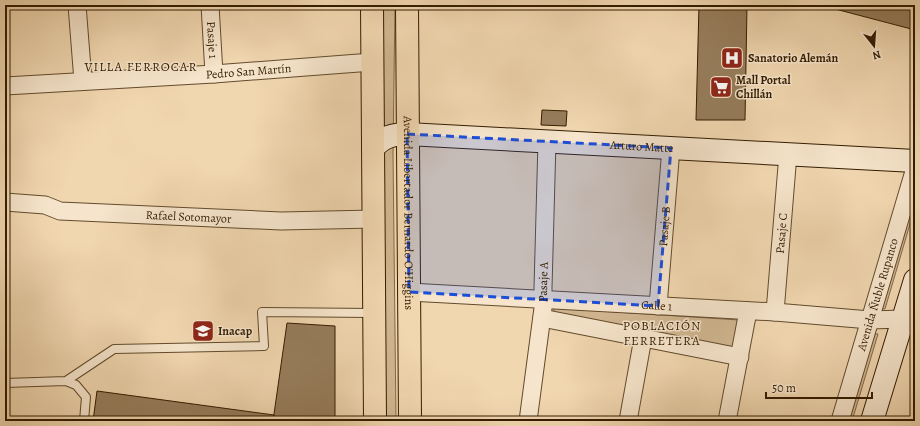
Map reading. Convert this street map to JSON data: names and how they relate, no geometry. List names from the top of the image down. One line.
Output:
{"streets":{"main road":["Avenida Libertador Bernardo O'Higgins"],"street":["Pasaje 1","Pedro San Martín","Arturo Matte","Rafael Sotomayor","Pasaje B","Pasaje C","Pasaje A","Avenida Ñuble Rupanco","Calle 1"]},"crossings":[["Pasaje 1","Pedro San Martín"],["Arturo Matte","Avenida Libertador Bernardo O'Higgins"],["Arturo Matte","Pasaje B"],["Arturo Matte","Pasaje C"],["Arturo Matte","Pasaje A"],["Avenida Libertador Bernardo O'Higgins","Calle 1"],["Pasaje B","Calle 1"],["Pasaje C","Calle 1"],["Pasaje A","Calle 1"],["Avenida Ñuble Rupanco","Calle 1"]],"districts":["VILLA FERROCAR","POBLACIÓN FERRETERA"],"places":{"hospital":["Sanatorio Alemán"],"supermarket":["Mall Portal Chillán"],"school or university":["Inacap"]},"scale_bar":"50 m","north":"bottom"}
